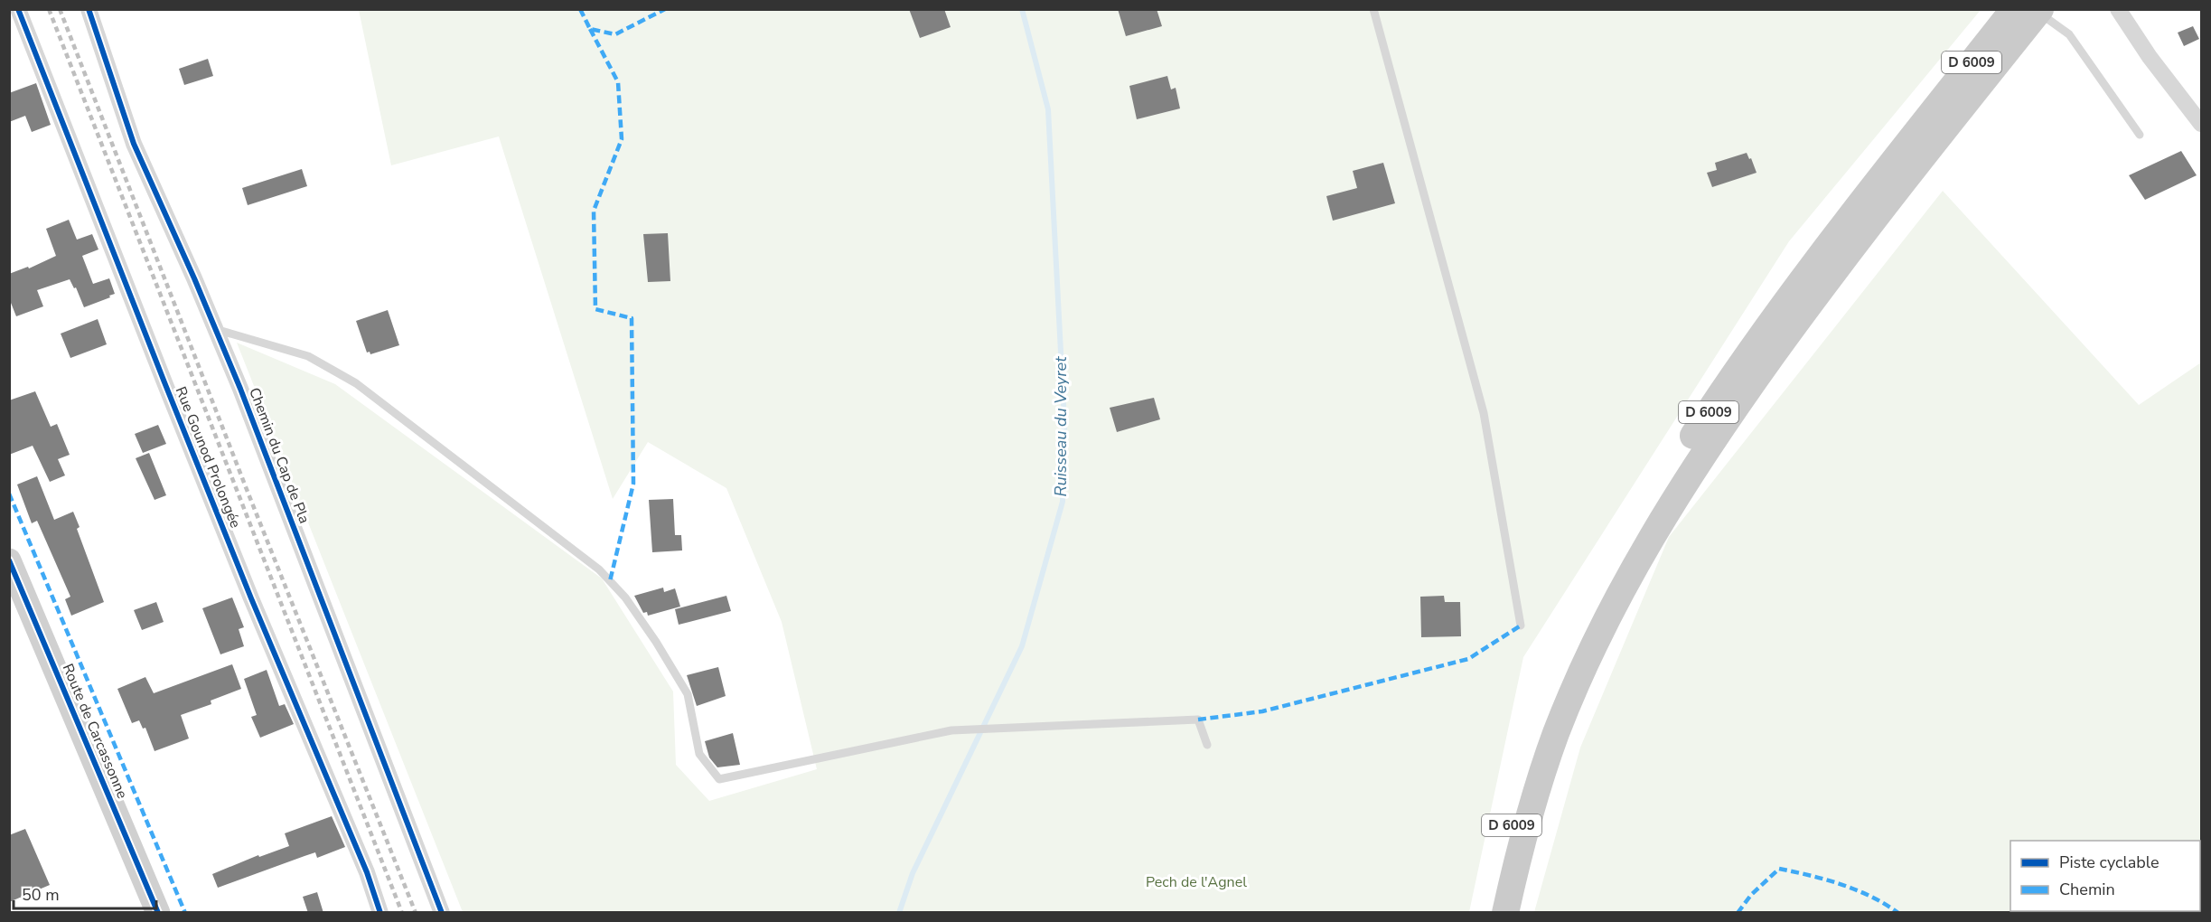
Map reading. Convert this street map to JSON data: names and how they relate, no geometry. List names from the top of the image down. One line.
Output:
{"streets":{"main road":["D 6009","Route de Carcassonne"],"street":["Chemin du Cap de Pla","Rue Gounod Prolongée"]},"water":["Ruisseau du Veyret"],"parks":["Pech de l'Agnel"],"legend":["Piste cyclable","Chemin"],"scale_bar":"50 m"}
